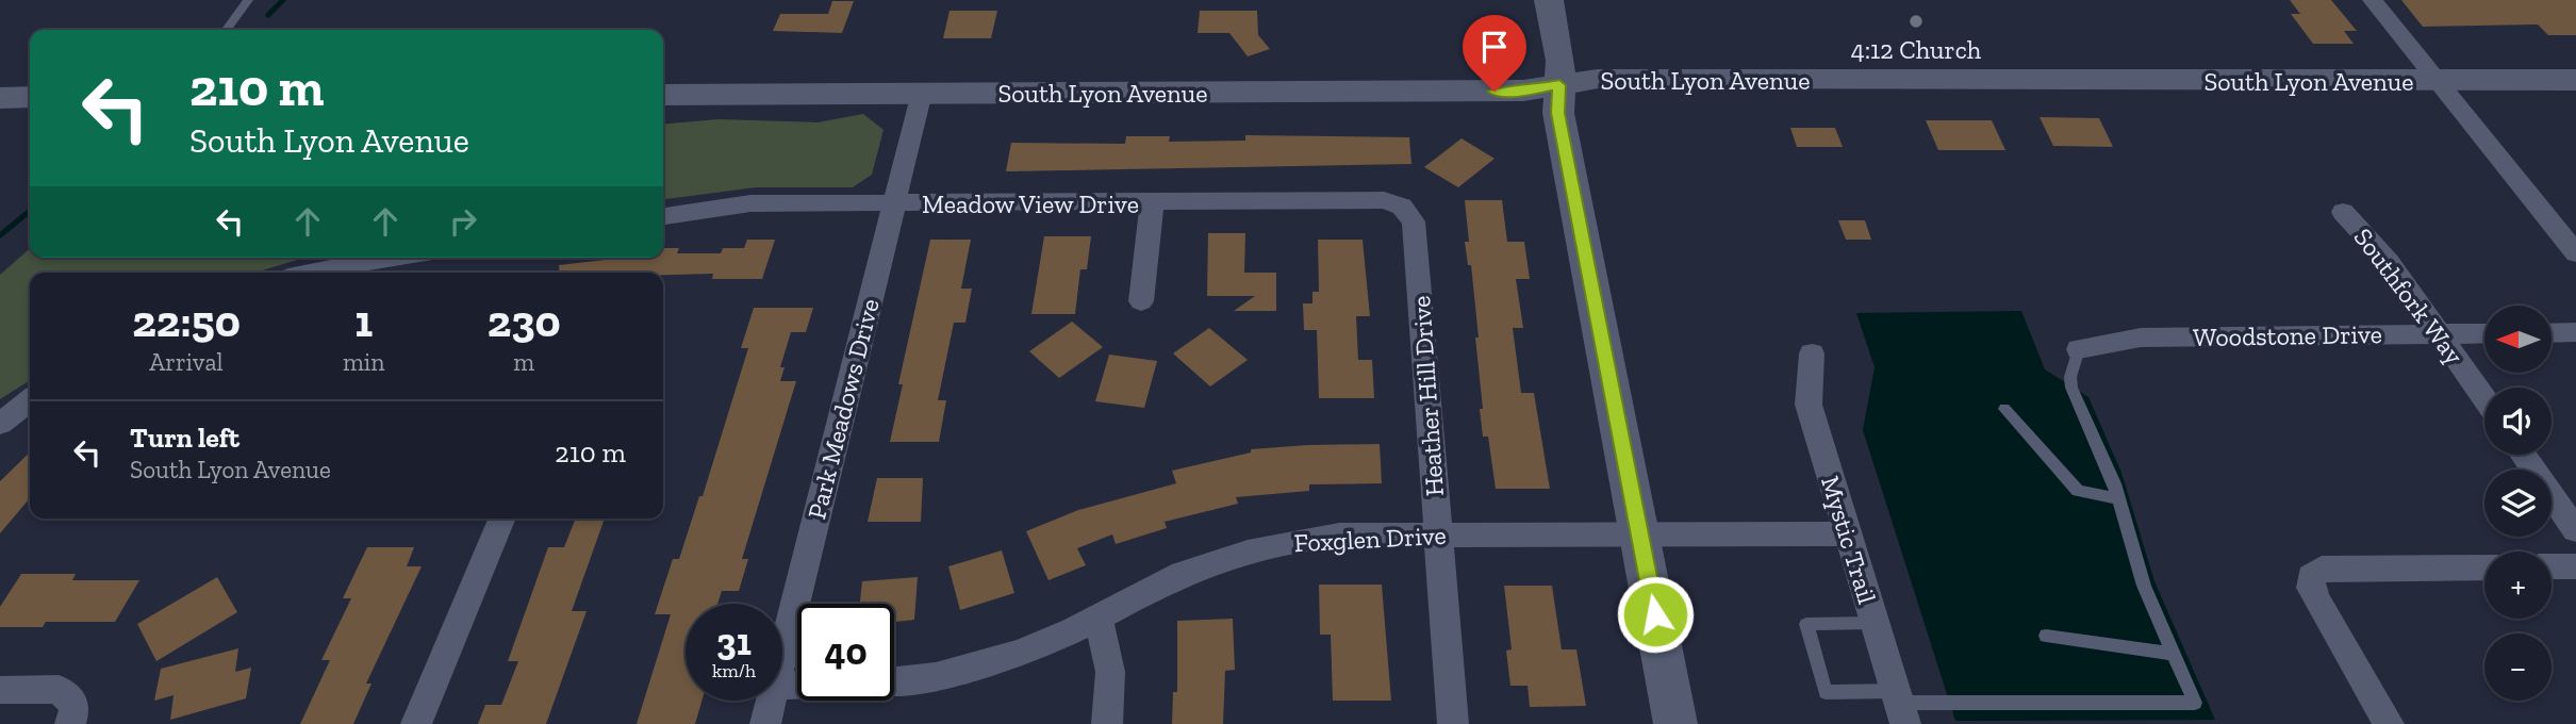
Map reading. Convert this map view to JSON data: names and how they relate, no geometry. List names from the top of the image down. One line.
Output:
{"streets":{"street":["South Lyon Avenue","Meadow View Drive","Southfork Way","Woodstone Drive","Heather Hill Drive","Park Meadows Drive","Foxglen Drive","Mystic Trail"]},"crossings":[["South Lyon Avenue","Park Meadows Drive"],["Meadow View Drive","Heather Hill Drive"],["Meadow View Drive","Park Meadows Drive"],["Southfork Way","Woodstone Drive"],["Heather Hill Drive","Foxglen Drive"],["Foxglen Drive","Mystic Trail"]],"places":["4:12 Church"],"north":"left","page":{"turn":["210 m","South Lyon Avenue"],"eta":["22:50","Arrival","1","min","230","m"],"map_buttons":["+","−"],"list":[{"name":"Turn left","note":"South Lyon Avenue","value":"210 m"}],"speed":"31 km/h","limit":"40"}}
